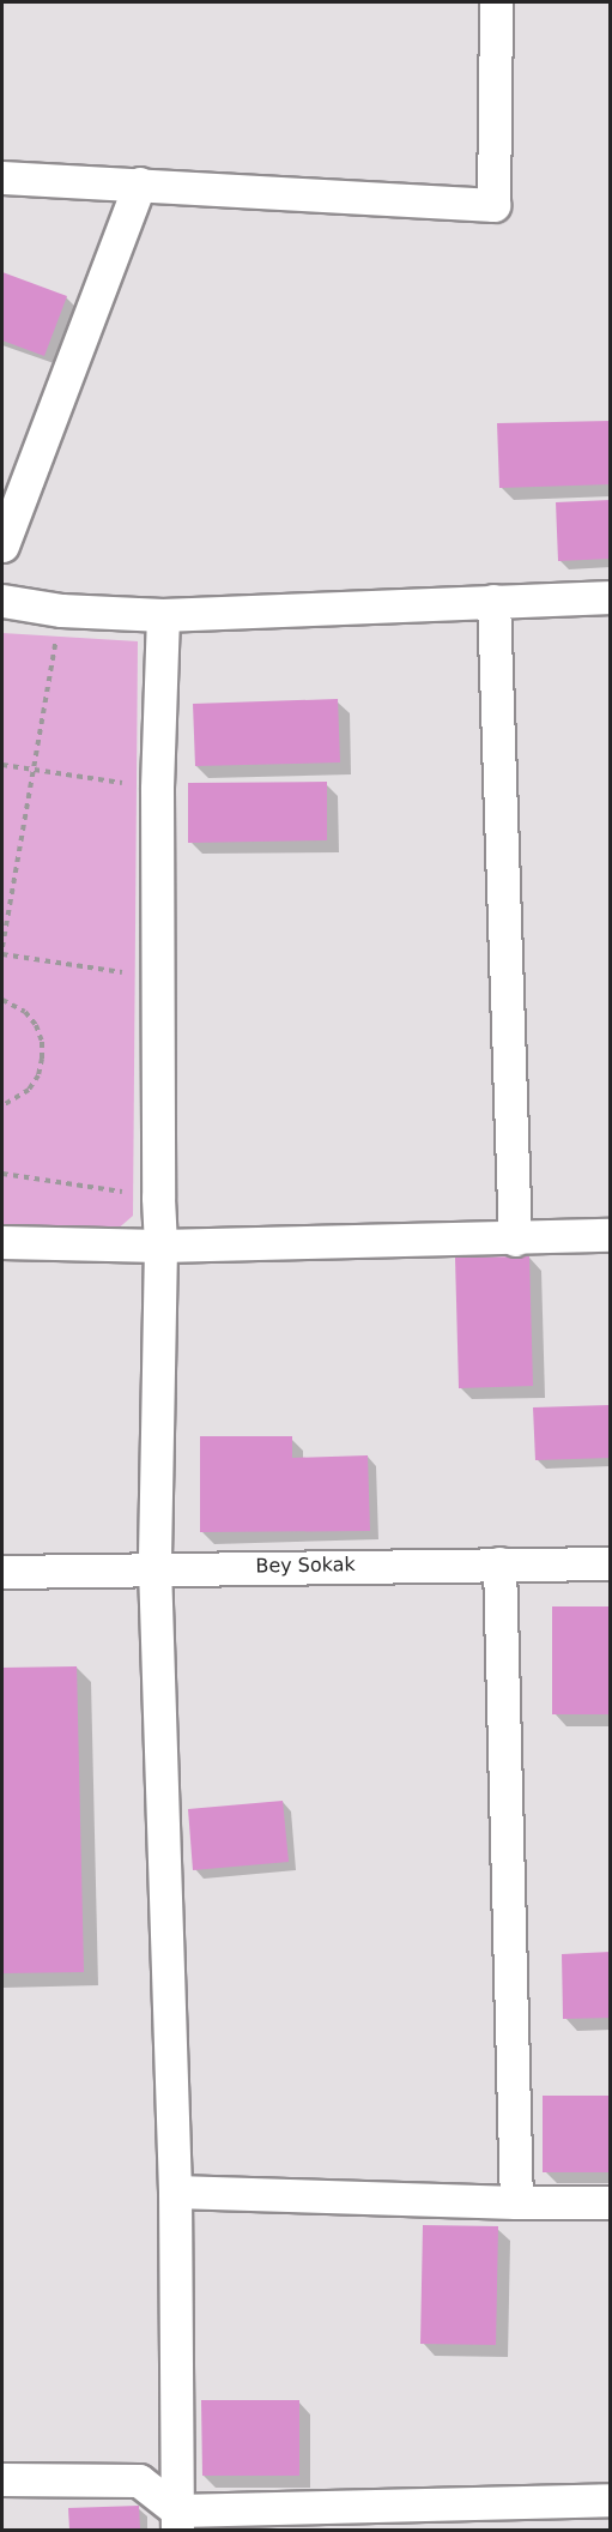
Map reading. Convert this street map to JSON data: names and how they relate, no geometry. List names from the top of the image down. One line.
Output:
{"streets":{"street":["Bey Sokak"]}}
